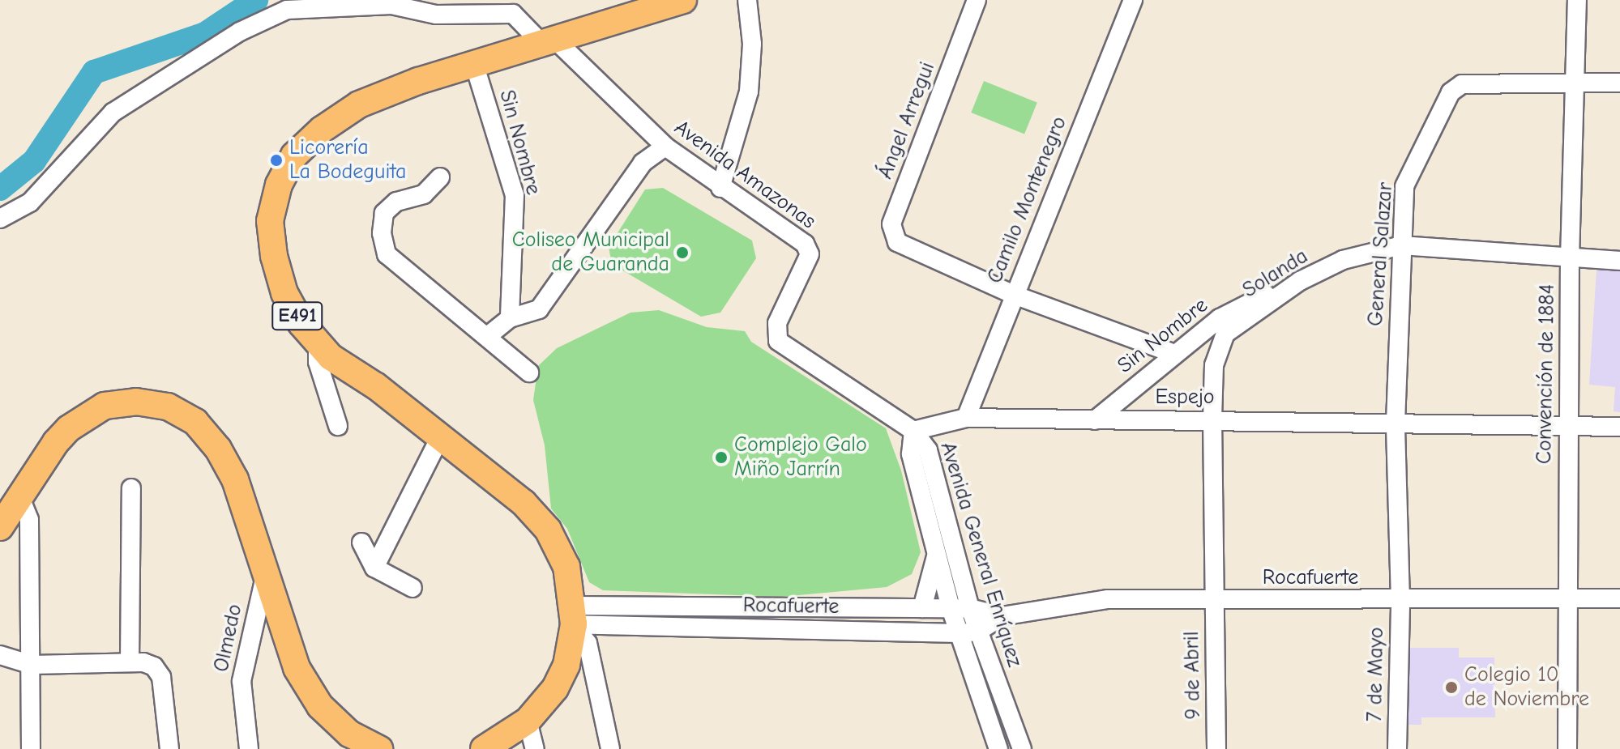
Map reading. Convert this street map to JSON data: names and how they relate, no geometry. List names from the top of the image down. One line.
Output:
{"streets":{"highway":["E491"],"street":["Ángel Arregui","Sin Nombre","Avenida Amazonas","Camilo Montenegro","General Salazar","Solanda","Convención de 1884","Espejo","Avenida General Enríquez","Rocafuerte","Olmedo","7 de Mayo","9 de Abril"]},"crossings":[["Ángel Arregui","Camilo Montenegro"],["Sin Nombre","Solanda"],["Sin Nombre","E491"],["Sin Nombre","Espejo"],["Avenida Amazonas","E491"],["Avenida Amazonas","Espejo"],["Avenida Amazonas","Avenida General Enríquez"],["Camilo Montenegro","Espejo"],["General Salazar","Solanda"],["General Salazar","Convención de 1884"],["General Salazar","Espejo"],["General Salazar","Rocafuerte"],["General Salazar","7 de Mayo"],["Solanda","Convención de 1884"],["Solanda","Espejo"],["Solanda","Rocafuerte"],["Solanda","9 de Abril"],["E491","Rocafuerte"],["Convención de 1884","Espejo"],["Convención de 1884","Rocafuerte"],["Espejo","Avenida General Enríquez"],["Avenida General Enríquez","Rocafuerte"],["Rocafuerte","7 de Mayo"],["Rocafuerte","9 de Abril"]],"places":["Licorería La Bodeguita","Coliseo Municipal de Guaranda","Complejo Galo Miño Jarrín","Colegio 10 de Noviembre"]}
